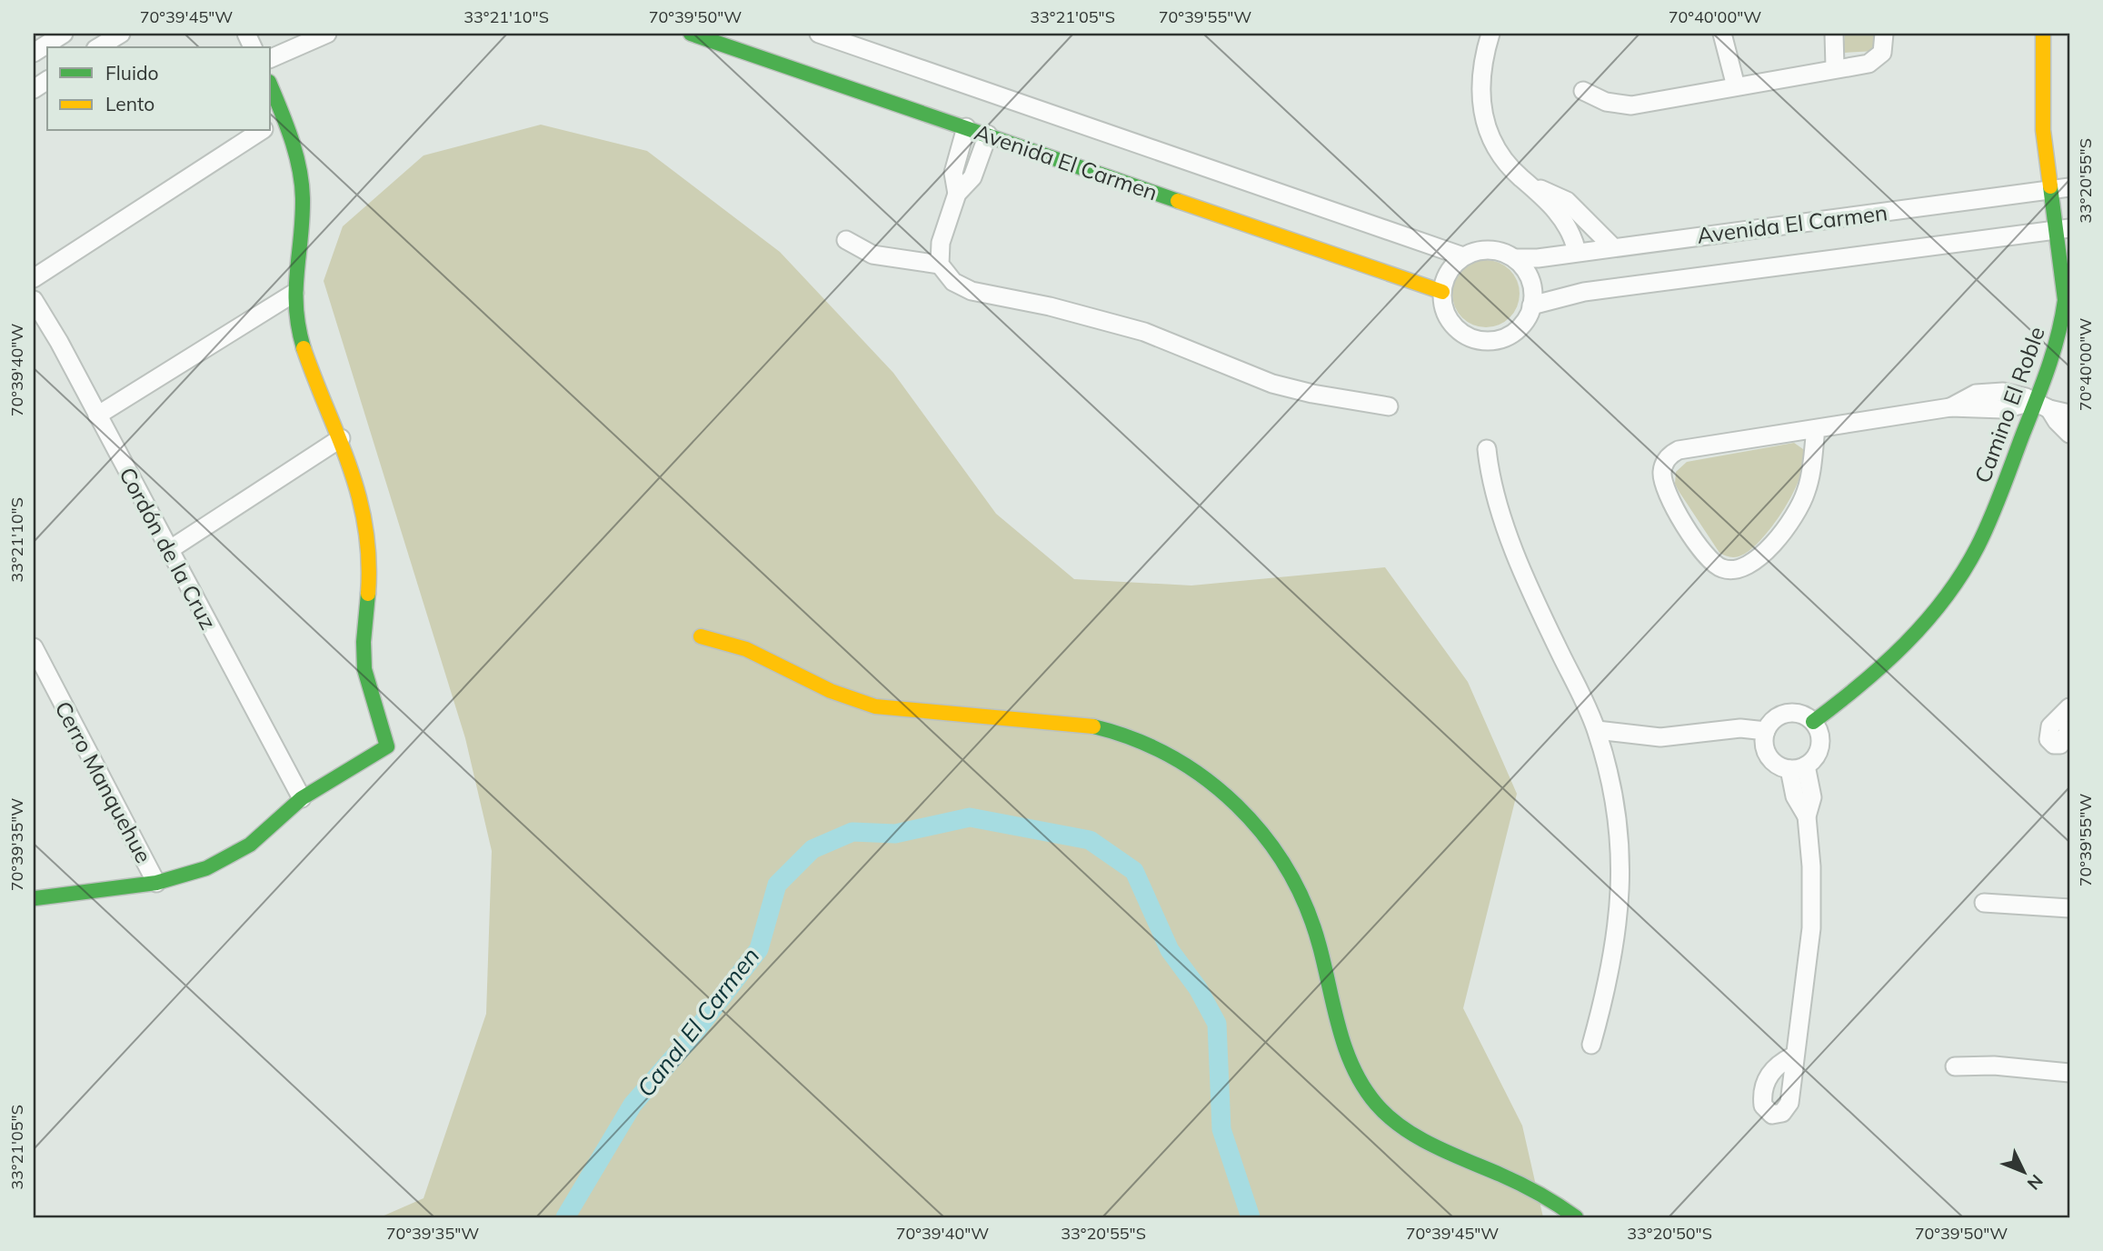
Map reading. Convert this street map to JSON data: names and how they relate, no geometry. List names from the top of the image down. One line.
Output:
{"streets":{"street":["Avenida El Carmen","Camino El Roble","Cordón de la Cruz","Cerro Manquehue"]},"crossings":[["Avenida El Carmen","Camino El Roble"]],"water":["Canal El Carmen"],"legend":["Fluido","Lento"],"north":"bottom right","coordinates":["70°39'45\"W","33°21'10\"S","70°39'50\"W","33°21'05\"S","70°39'55\"W","70°40'00\"W","33°20'55\"S","70°39'40\"W","70°39'35\"W","33°20'50\"S"]}
